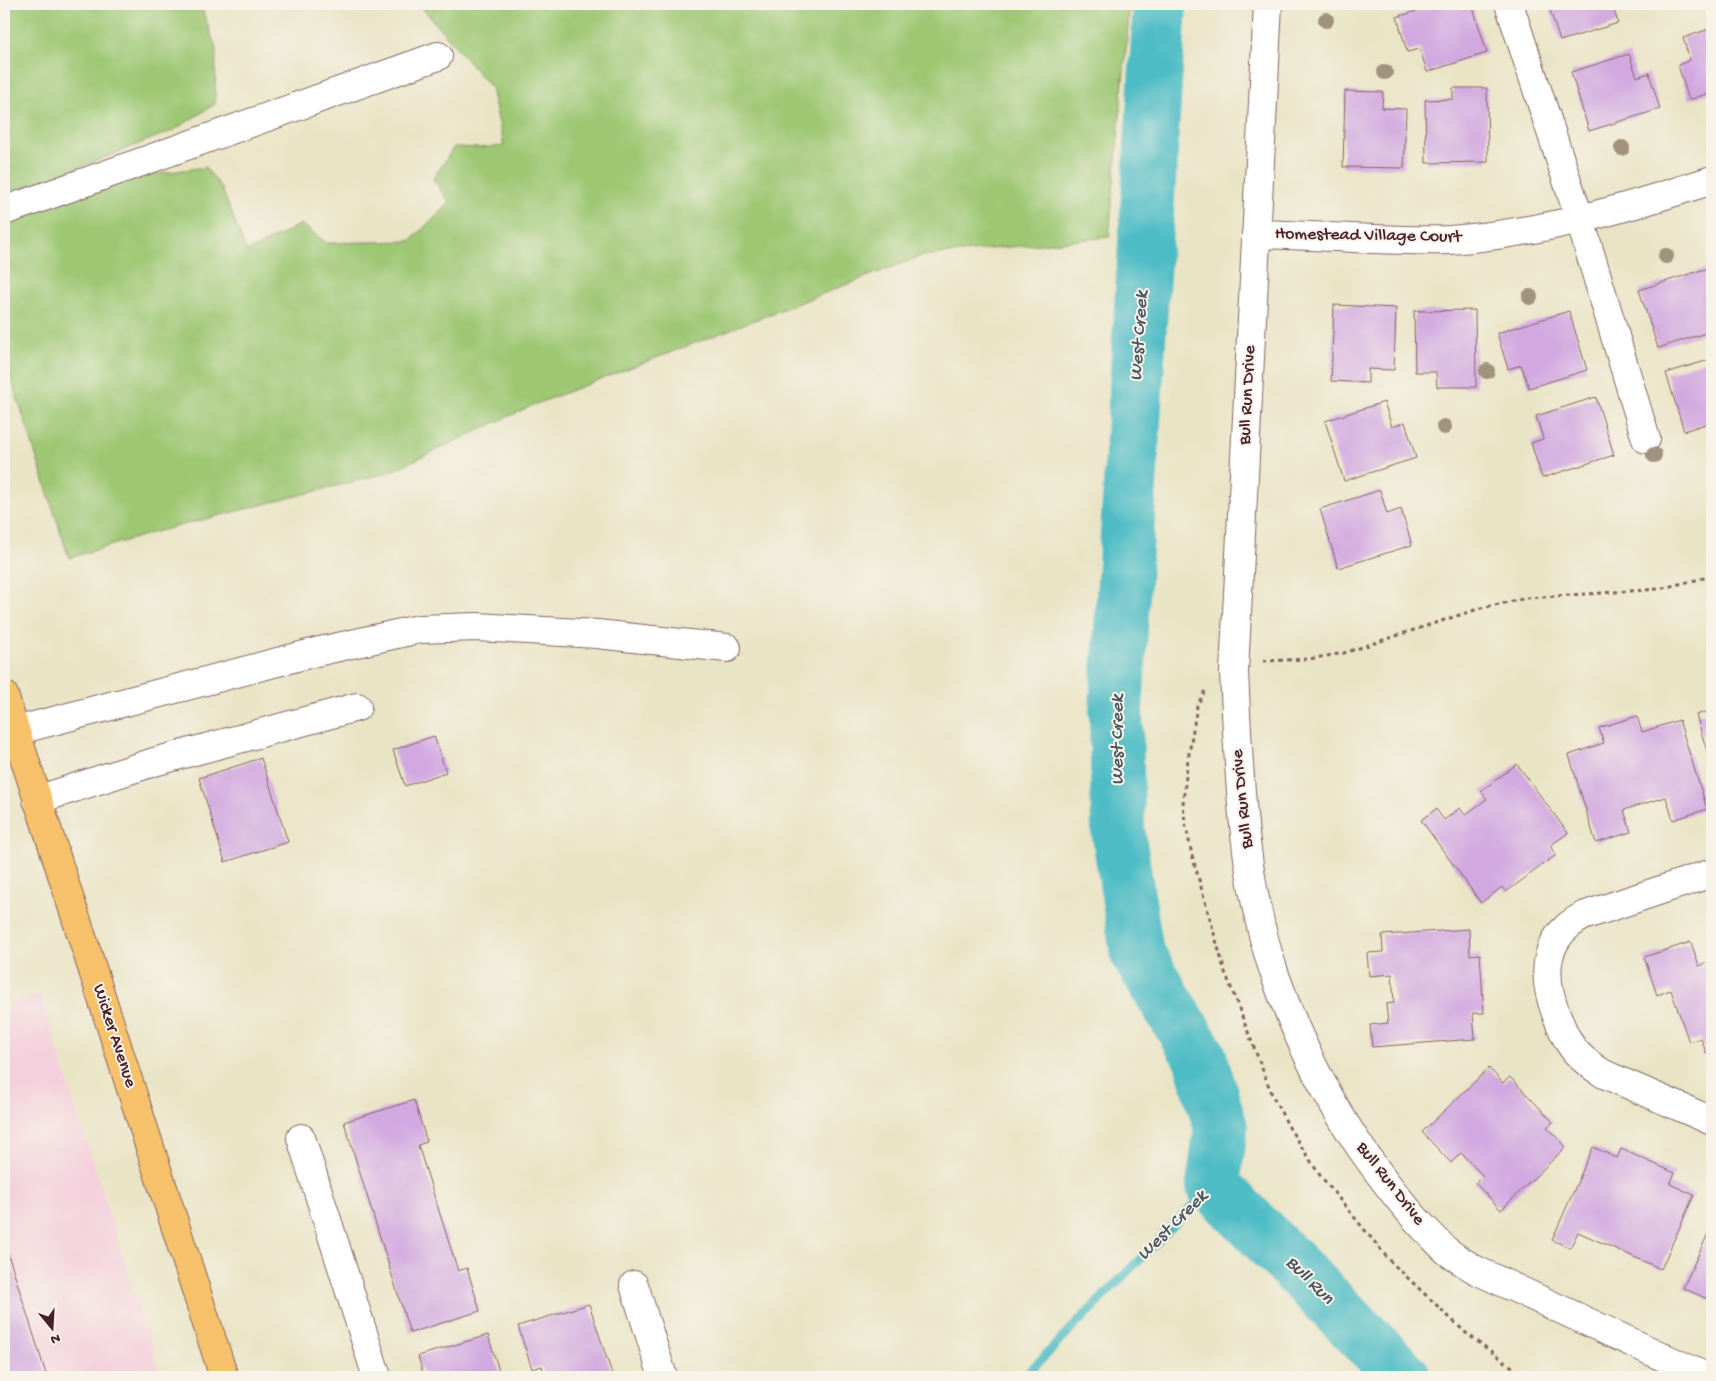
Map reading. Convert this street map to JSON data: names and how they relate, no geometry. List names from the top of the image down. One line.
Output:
{"streets":{"highway":["Wicker Avenue"],"street":["Homestead Village Court","Bull Run Drive"]},"crossings":[["Homestead Village Court","Bull Run Drive"]],"water":["West Creek","Bull Run"],"north":"bottom"}
